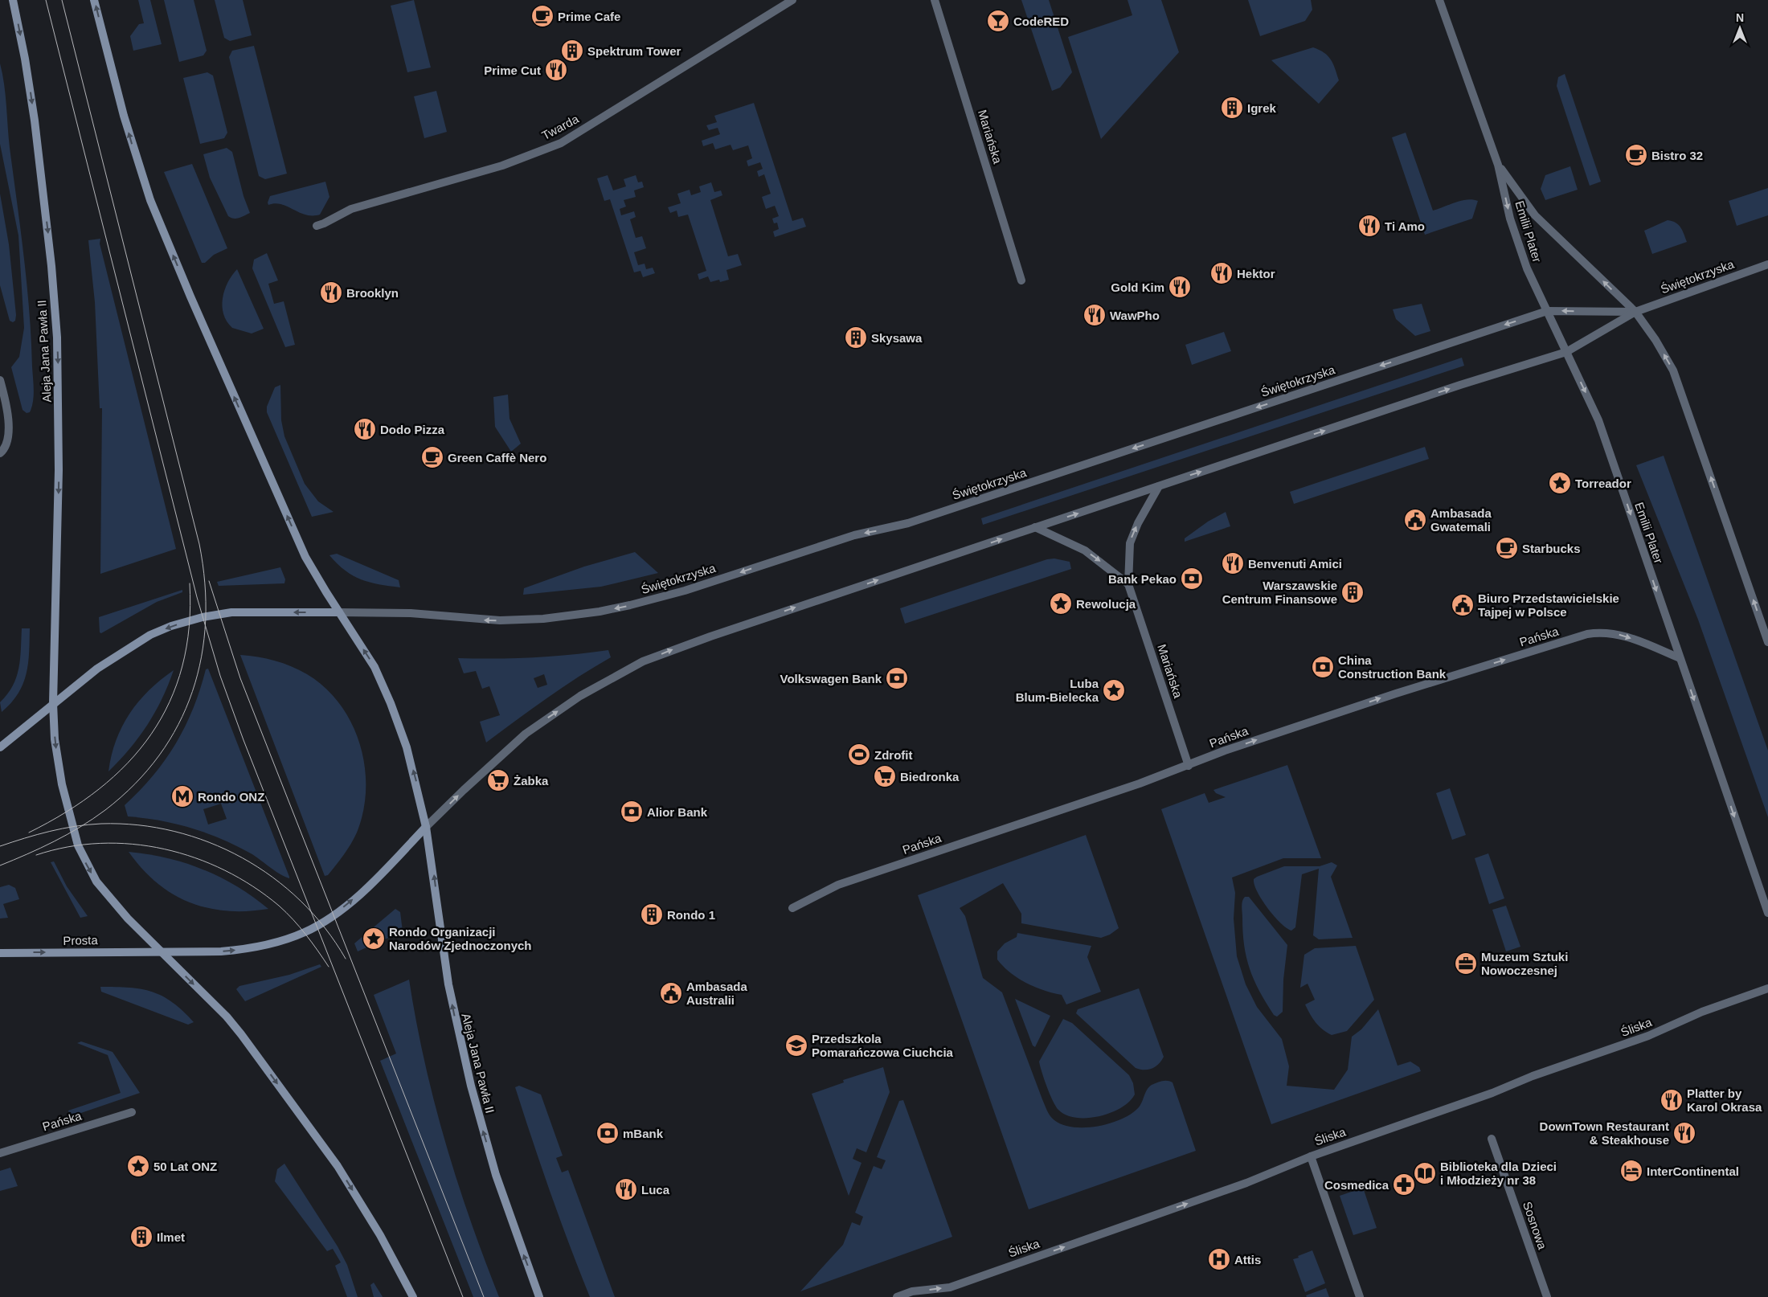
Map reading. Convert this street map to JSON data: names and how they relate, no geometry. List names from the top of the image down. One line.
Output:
{"streets":{"main road":["Aleja Jana Pawła II","Prosta"],"street":["Twarda","Mariańska","Emilii Plater","Świętokrzyska","Pańska","Śliska","Sosnowa"]},"crossings":[["Mariańska","Świętokrzyska"],["Mariańska","Pańska"],["Emilii Plater","Świętokrzyska"],["Emilii Plater","Pańska"],["Świętokrzyska","Aleja Jana Pawła II"]],"one_way":["Pańska","Prosta","Śliska"],"places":{"cafe":["Prime Cafe","Bistro 32","Green Caffè Nero","Starbucks"],"bar":["CodeRED"],"building":["Spektrum Tower","Igrek","Skysawa","Warszawskie Centrum Finansowe","Rondo 1","Ilmet"],"restaurant":["Prime Cut","Ti Amo","Hektor","Gold Kim","Brooklyn","WawPho","Dodo Pizza","Benvenuti Amici","Platter by Karol Okrasa","DownTown Restaurant & Steakhouse","Luca"],"place":["Torreador","Rewolucja","Luba Blum-Bielecka","Rondo Organizacji Narodów Zjednoczonych","50 Lat ONZ"],"public building":["Ambasada Gwatemali","Biuro Przedstawicielskie Tajpej w Polsce","Ambasada Australii"],"bank":["Bank Pekao","China Construction Bank","Volkswagen Bank","Alior Bank","mBank"],"sports":["Zdrofit"],"supermarket":["Biedronka","Żabka"],"metro station":["Rondo ONZ"],"office":["Muzeum Sztuki Nowoczesnej"],"school or university":["Przedszkola Pomarańczowa Ciuchcia"],"hotel":["InterContinental"],"library":["Biblioteka dla Dzieci i Młodzieży nr 38"],"pharmacy":["Cosmedica"],"hospital":["Attis"]},"north":"top"}
